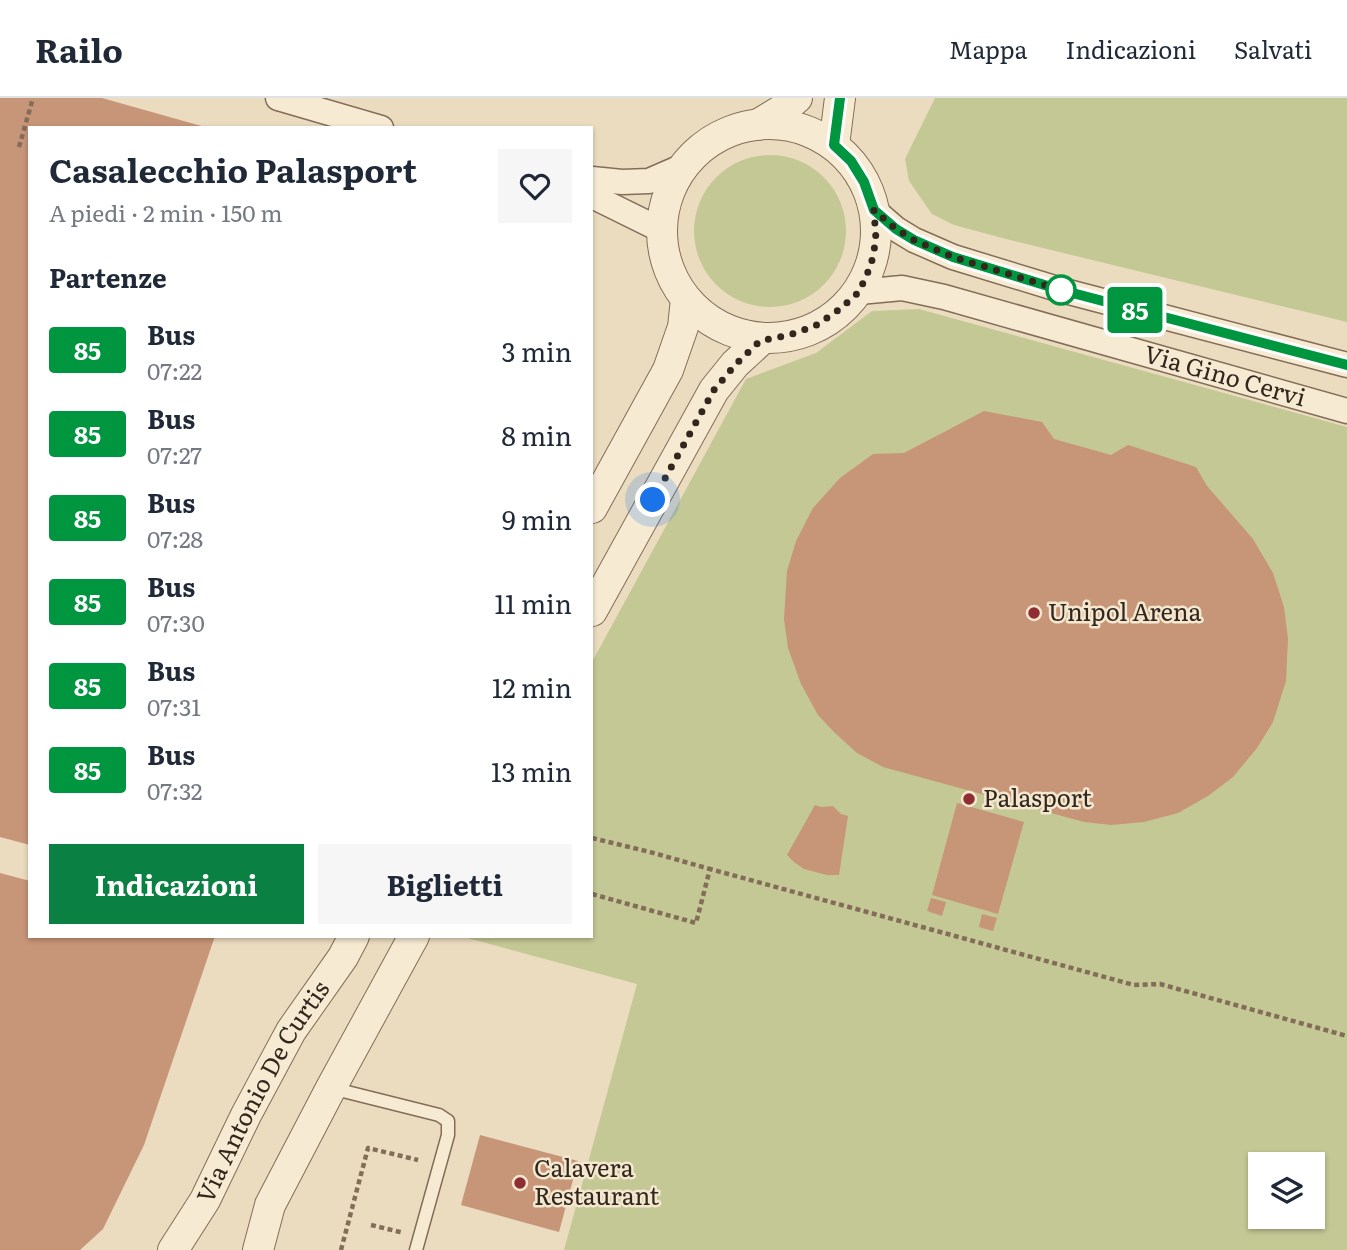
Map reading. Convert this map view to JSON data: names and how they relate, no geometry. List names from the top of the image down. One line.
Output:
{"streets":{"street":["Via Gino Cervi","Via Antonio De Curtis"]},"places":["Unipol Arena","Palasport","Calavera Restaurant"],"lines":["bus line 85"],"page":{"header":"Railo","nav":["Mappa","Indicazioni","Salvati"],"on_map":"85","heading":[["Casalecchio Palasport","A piedi · 2 min · 150 m"],"Partenze"],"list":[{"mark":"85","name":"Bus","note":"07:22","value":"3 min"},{"mark":"85","name":"Bus","note":"07:27","value":"8 min"},{"mark":"85","name":"Bus","note":"07:28","value":"9 min"},{"mark":"85","name":"Bus","note":"07:30","value":"11 min"},{"mark":"85","name":"Bus","note":"07:31","value":"12 min"},{"mark":"85","name":"Bus","note":"07:32","value":"13 min"}],"buttons":["Indicazioni","Biglietti"]}}
